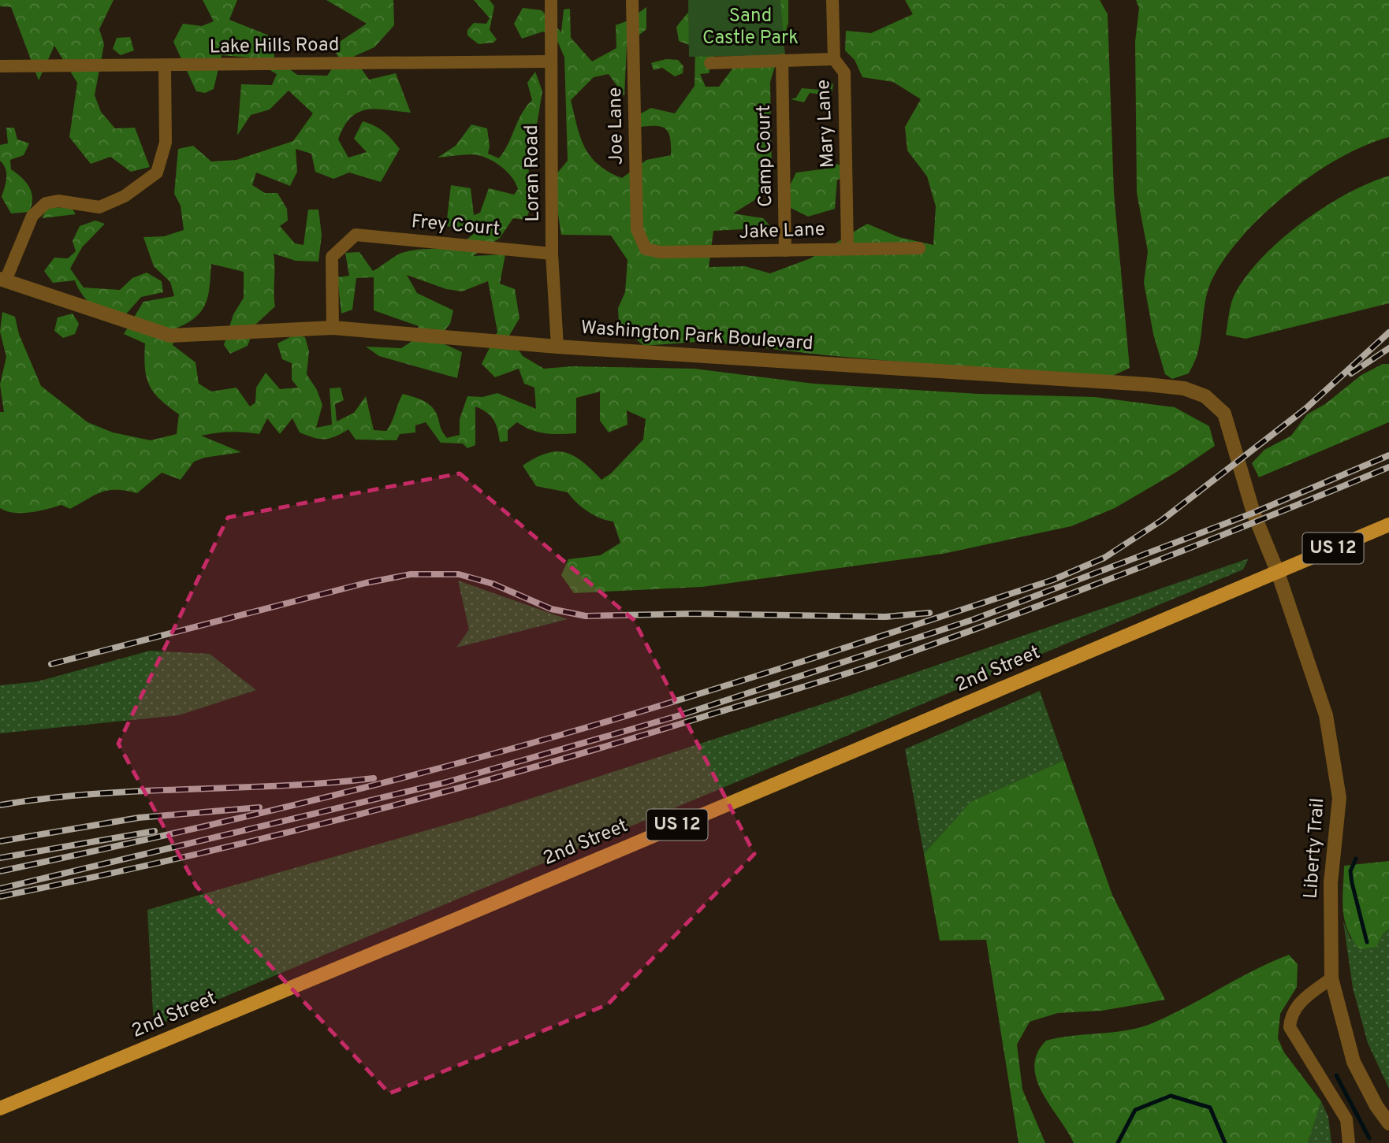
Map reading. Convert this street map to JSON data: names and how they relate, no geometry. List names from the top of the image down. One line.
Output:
{"streets":{"main road":["US 12","2nd Street"],"street":["Lake Hills Road","Mary Lane","Joe Lane","Camp Court","Loran Road","Frey Court","Jake Lane","Washington Park Boulevard","Liberty Trail"]},"crossings":[["Lake Hills Road","Loran Road"],["Mary Lane","Jake Lane"],["Joe Lane","Jake Lane"],["Camp Court","Jake Lane"],["Loran Road","Frey Court"],["Loran Road","Washington Park Boulevard"],["Frey Court","Washington Park Boulevard"],["Washington Park Boulevard","US 12"],["Washington Park Boulevard","2nd Street"],["Washington Park Boulevard","Liberty Trail"],["US 12","2nd Street"],["US 12","Liberty Trail"],["2nd Street","Liberty Trail"]],"parks":["Sand Castle Park"]}
